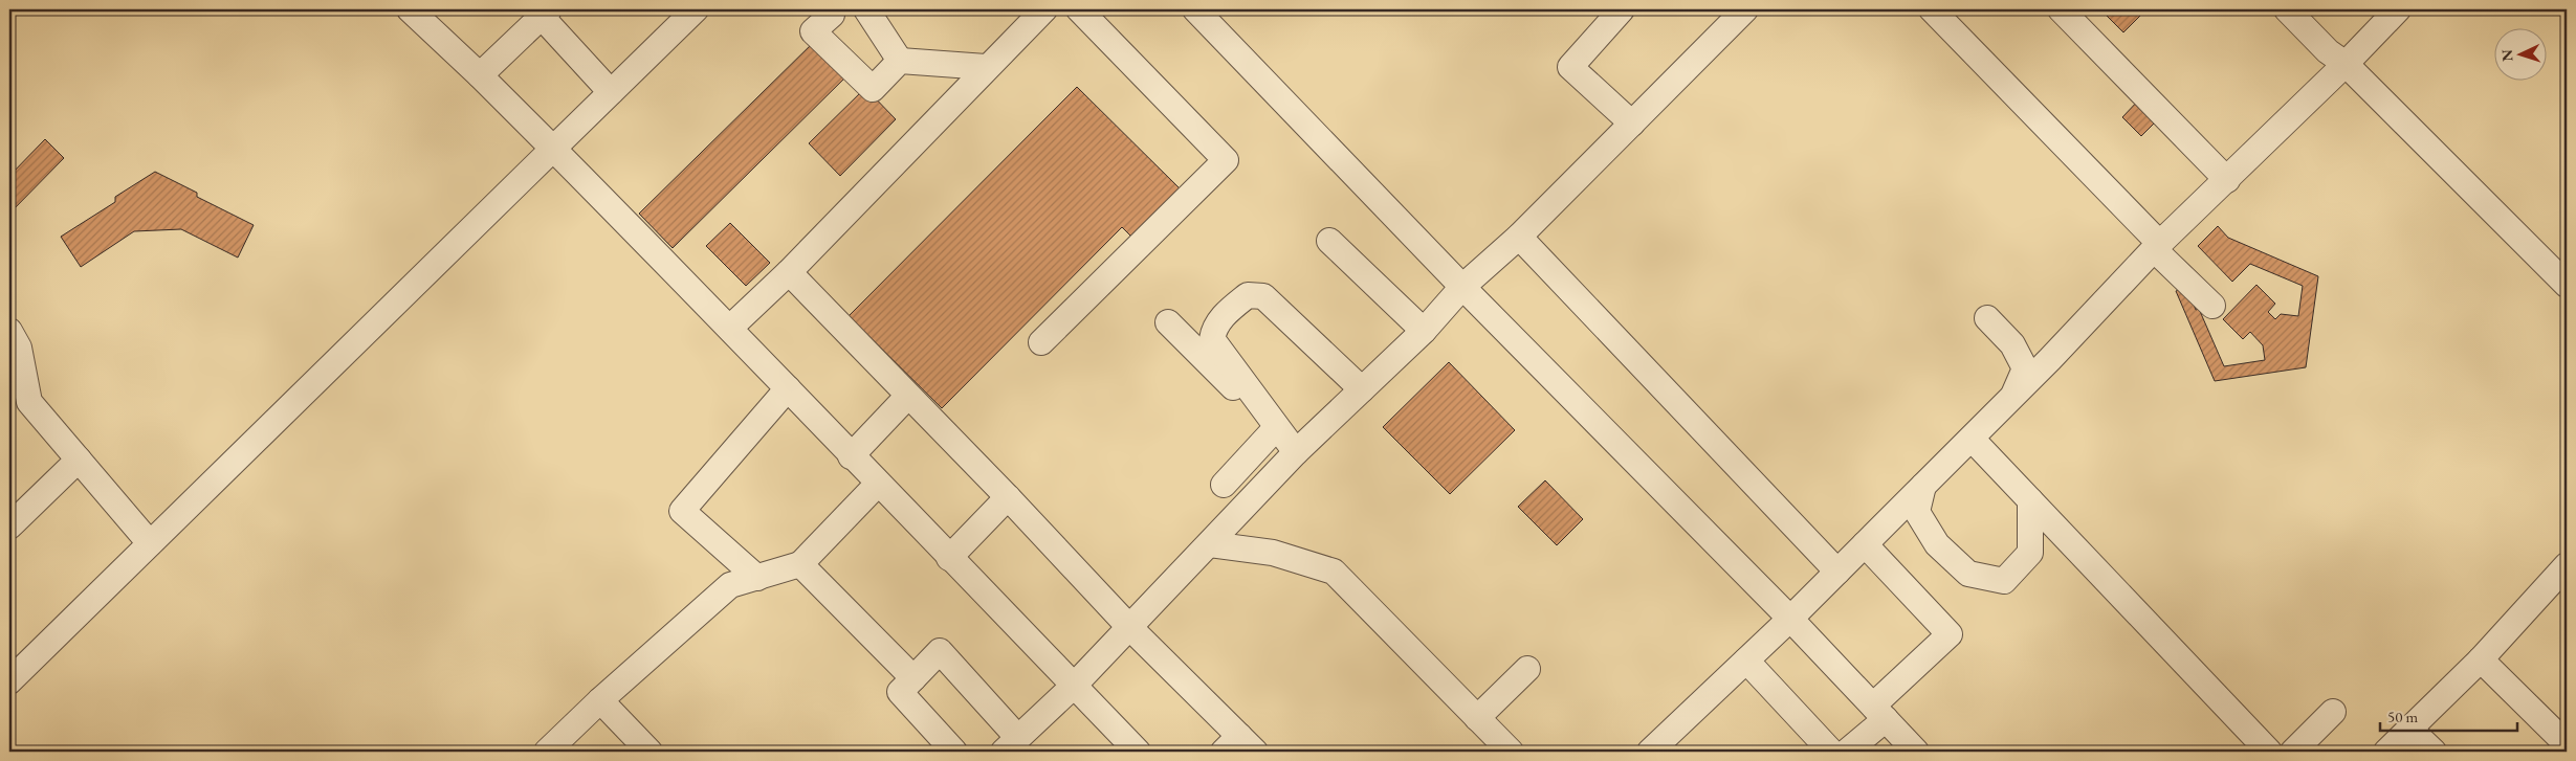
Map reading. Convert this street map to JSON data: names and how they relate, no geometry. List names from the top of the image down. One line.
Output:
{"scale_bar":"50 m","north":"left"}
